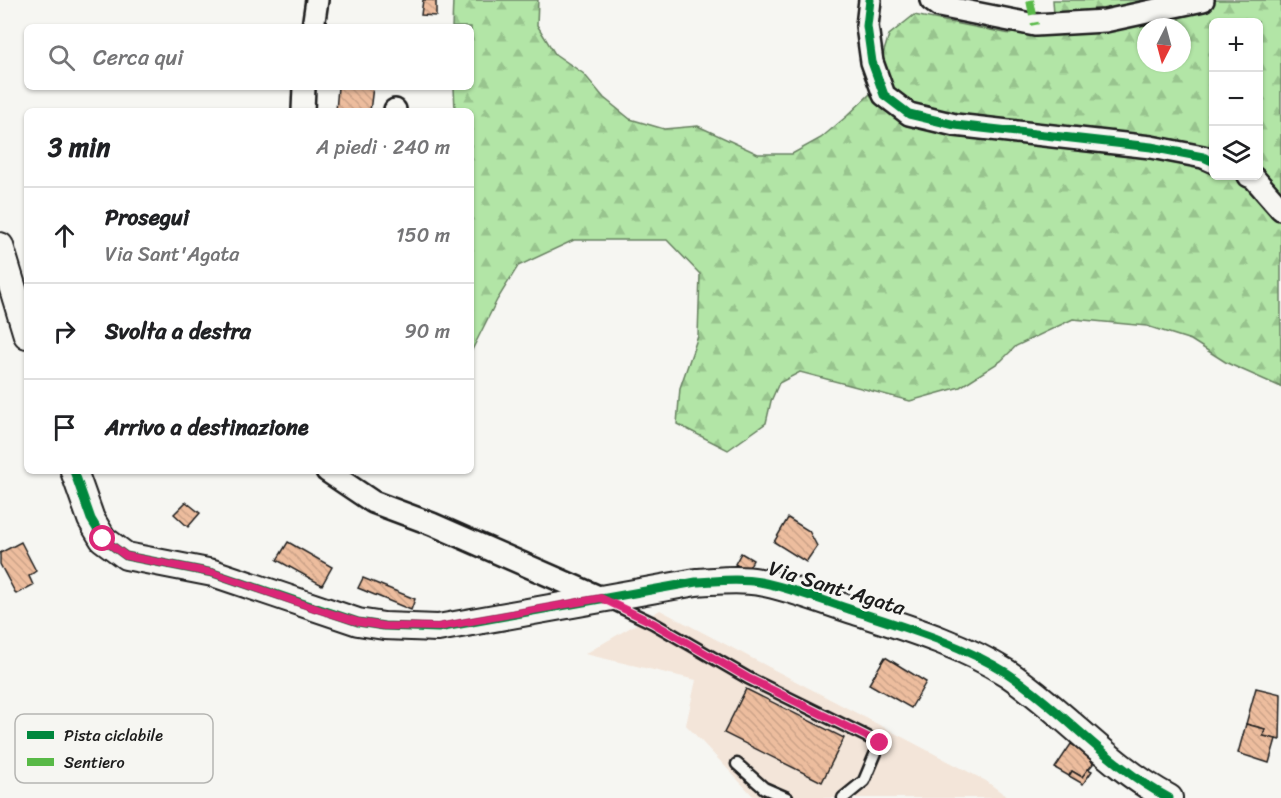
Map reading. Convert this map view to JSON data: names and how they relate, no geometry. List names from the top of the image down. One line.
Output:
{"streets":{"street":["Via Sant'Agata"]},"legend":["Pista ciclabile","Sentiero"],"north":"bottom","page":{"map_buttons":["+","−"],"search":"Cerca qui","heading":["3 min","A piedi · 240 m"],"list":[["Prosegui","Via Sant'Agata","150 m"],["Svolta a destra","90 m"],"Arrivo a destinazione"]}}
